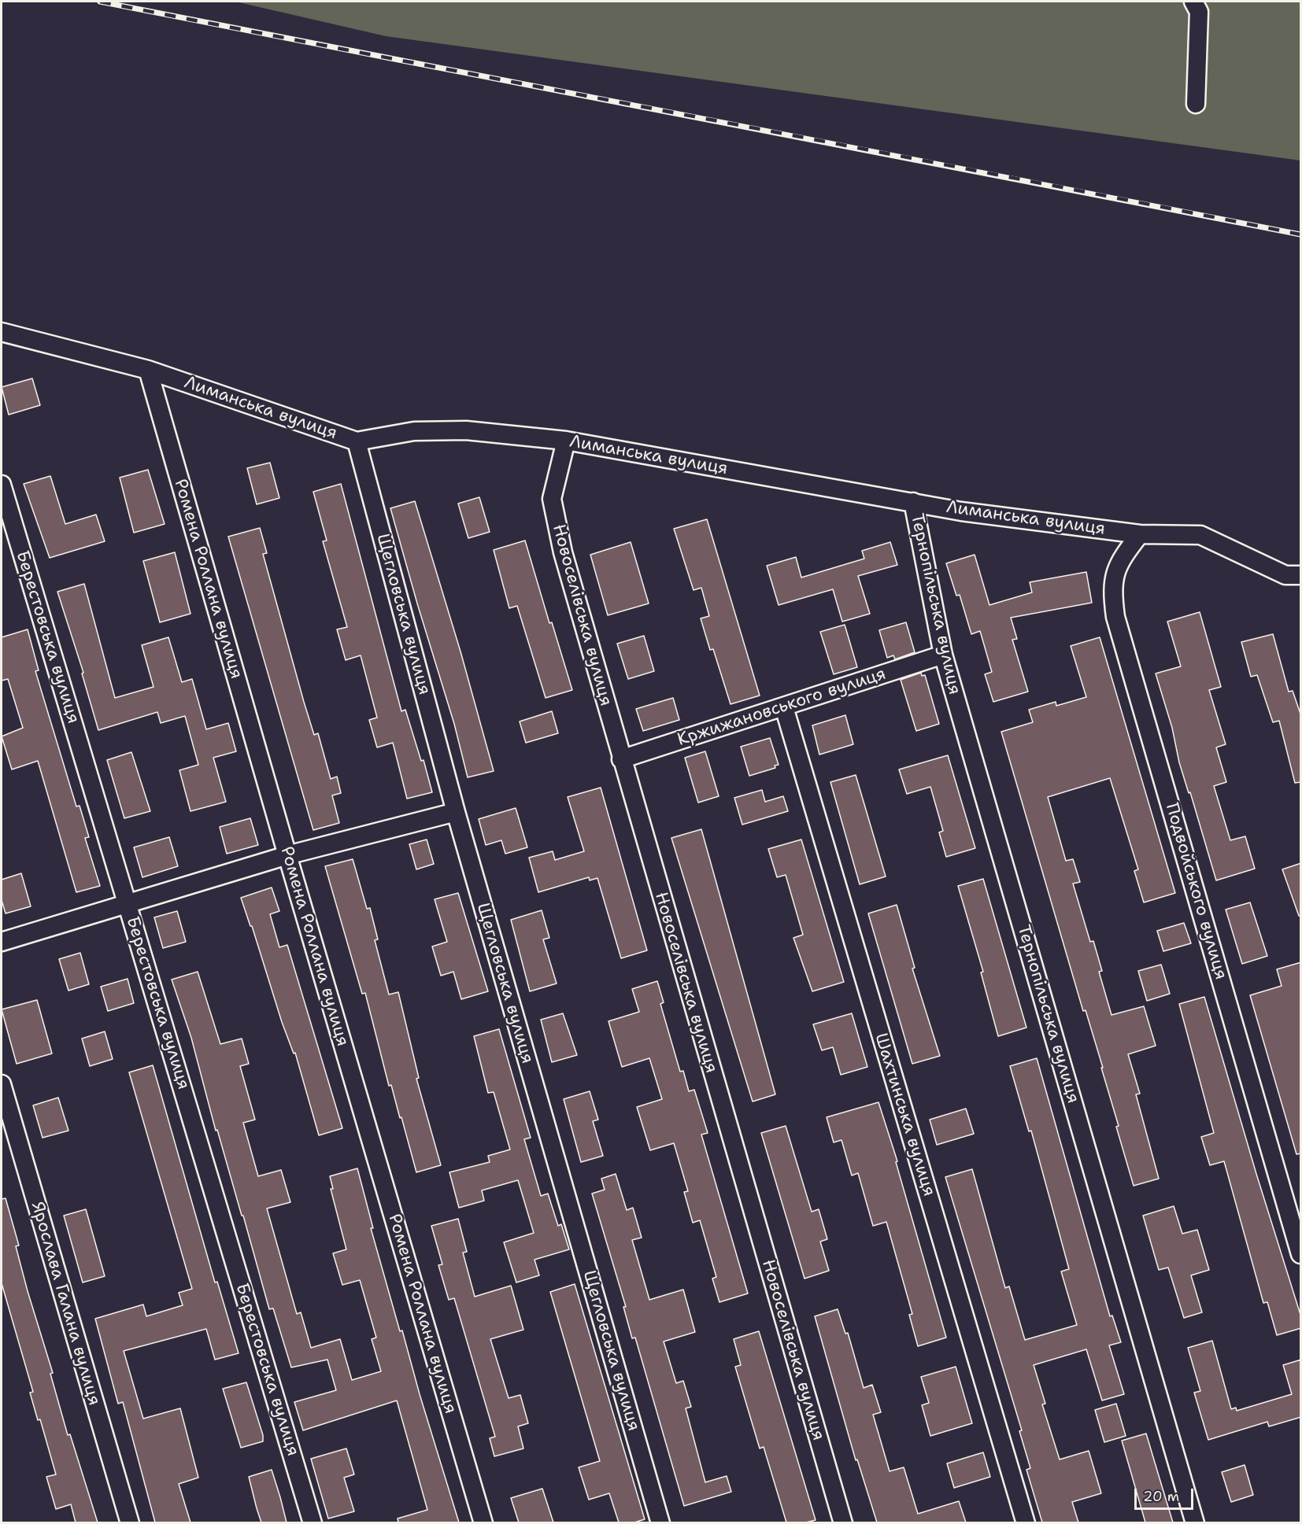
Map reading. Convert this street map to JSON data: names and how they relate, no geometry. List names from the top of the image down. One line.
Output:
{"streets":{"street":["Лиманська вулиця","Ромена Роллана вулиця","Тернопільська вулиця","Щегловська вулиця","Новоселівська вулиця","Берестовська вулиця","Кржижановського вулиця","Подвойського вулиця","Шахтинська вулиця","Ярослава Галана вулиця"]},"crossings":[["Лиманська вулиця","Ромена Роллана вулиця"],["Лиманська вулиця","Тернопільська вулиця"],["Лиманська вулиця","Щегловська вулиця"],["Лиманська вулиця","Новоселівська вулиця"],["Лиманська вулиця","Подвойського вулиця"],["Тернопільська вулиця","Кржижановського вулиця"],["Новоселівська вулиця","Кржижановського вулиця"],["Кржижановського вулиця","Шахтинська вулиця"]],"scale_bar":"20 m"}
